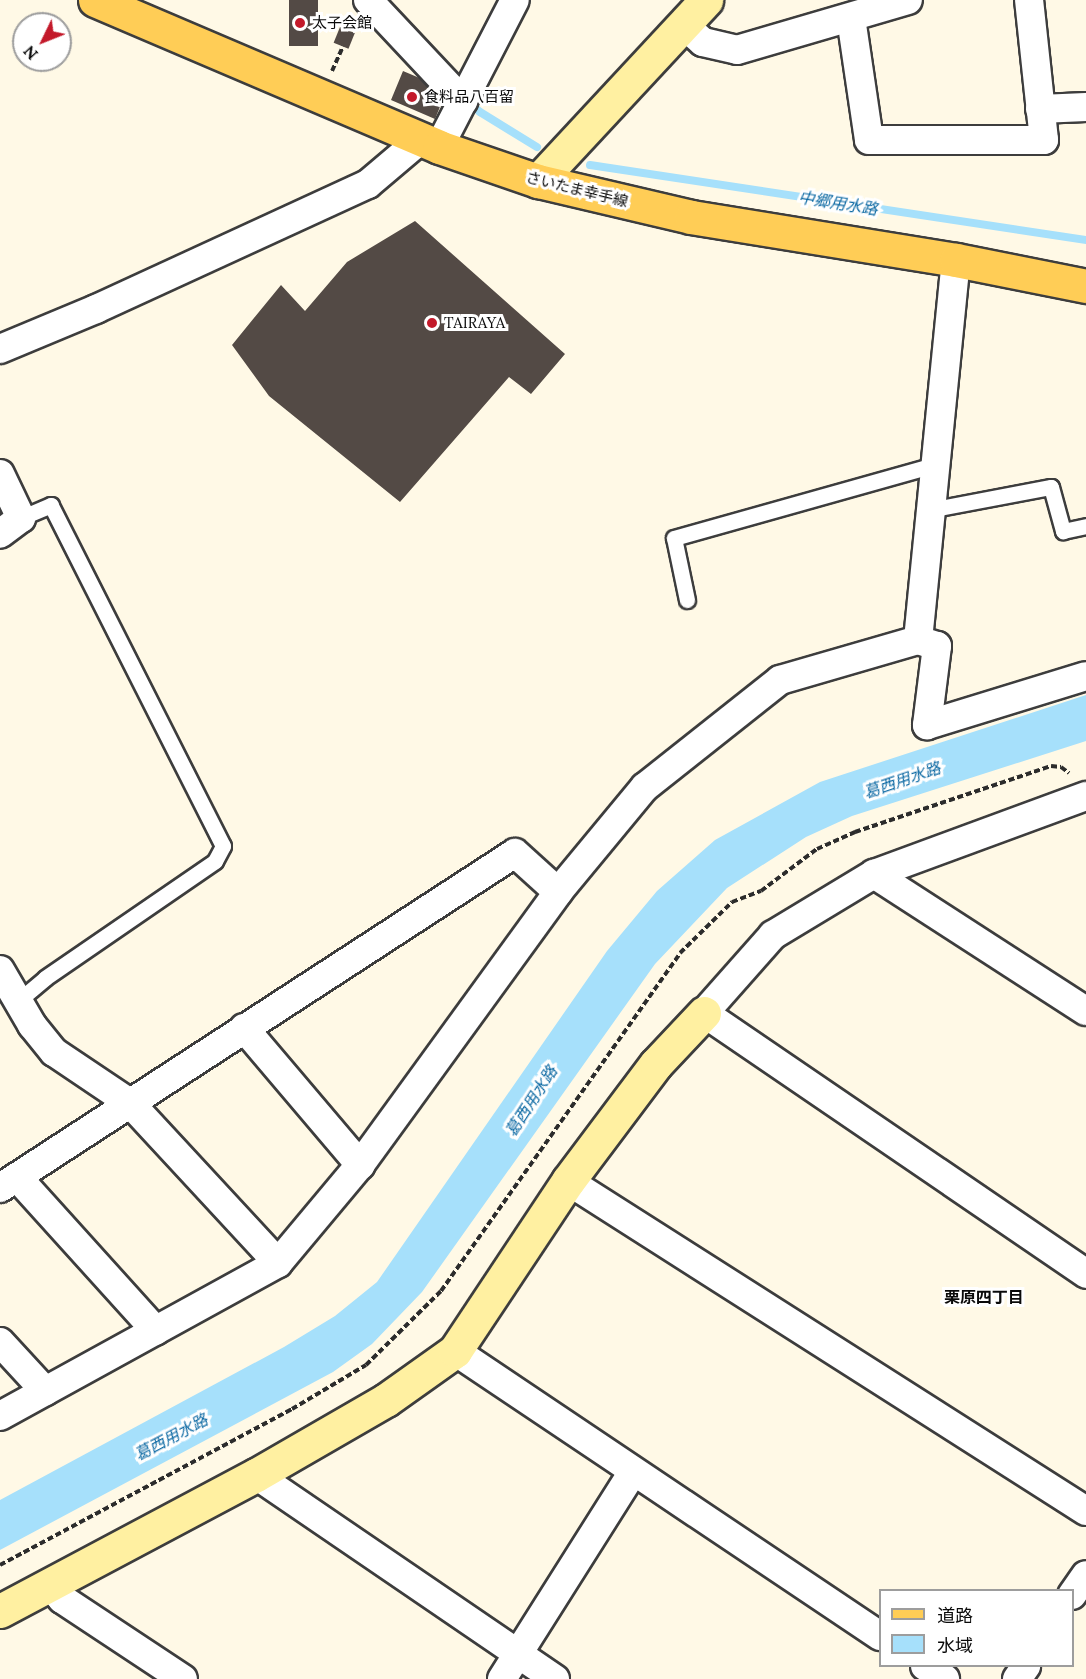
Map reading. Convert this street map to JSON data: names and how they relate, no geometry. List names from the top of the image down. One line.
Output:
{"streets":{"main road":["さいたま幸手線"]},"districts":["栗原四丁目"],"water":["中郷用水路","葛西用水路"],"places":["太子会館","食料品八百留","TAIRAYA"],"legend":["道路","水域"],"north":"bottom left"}
